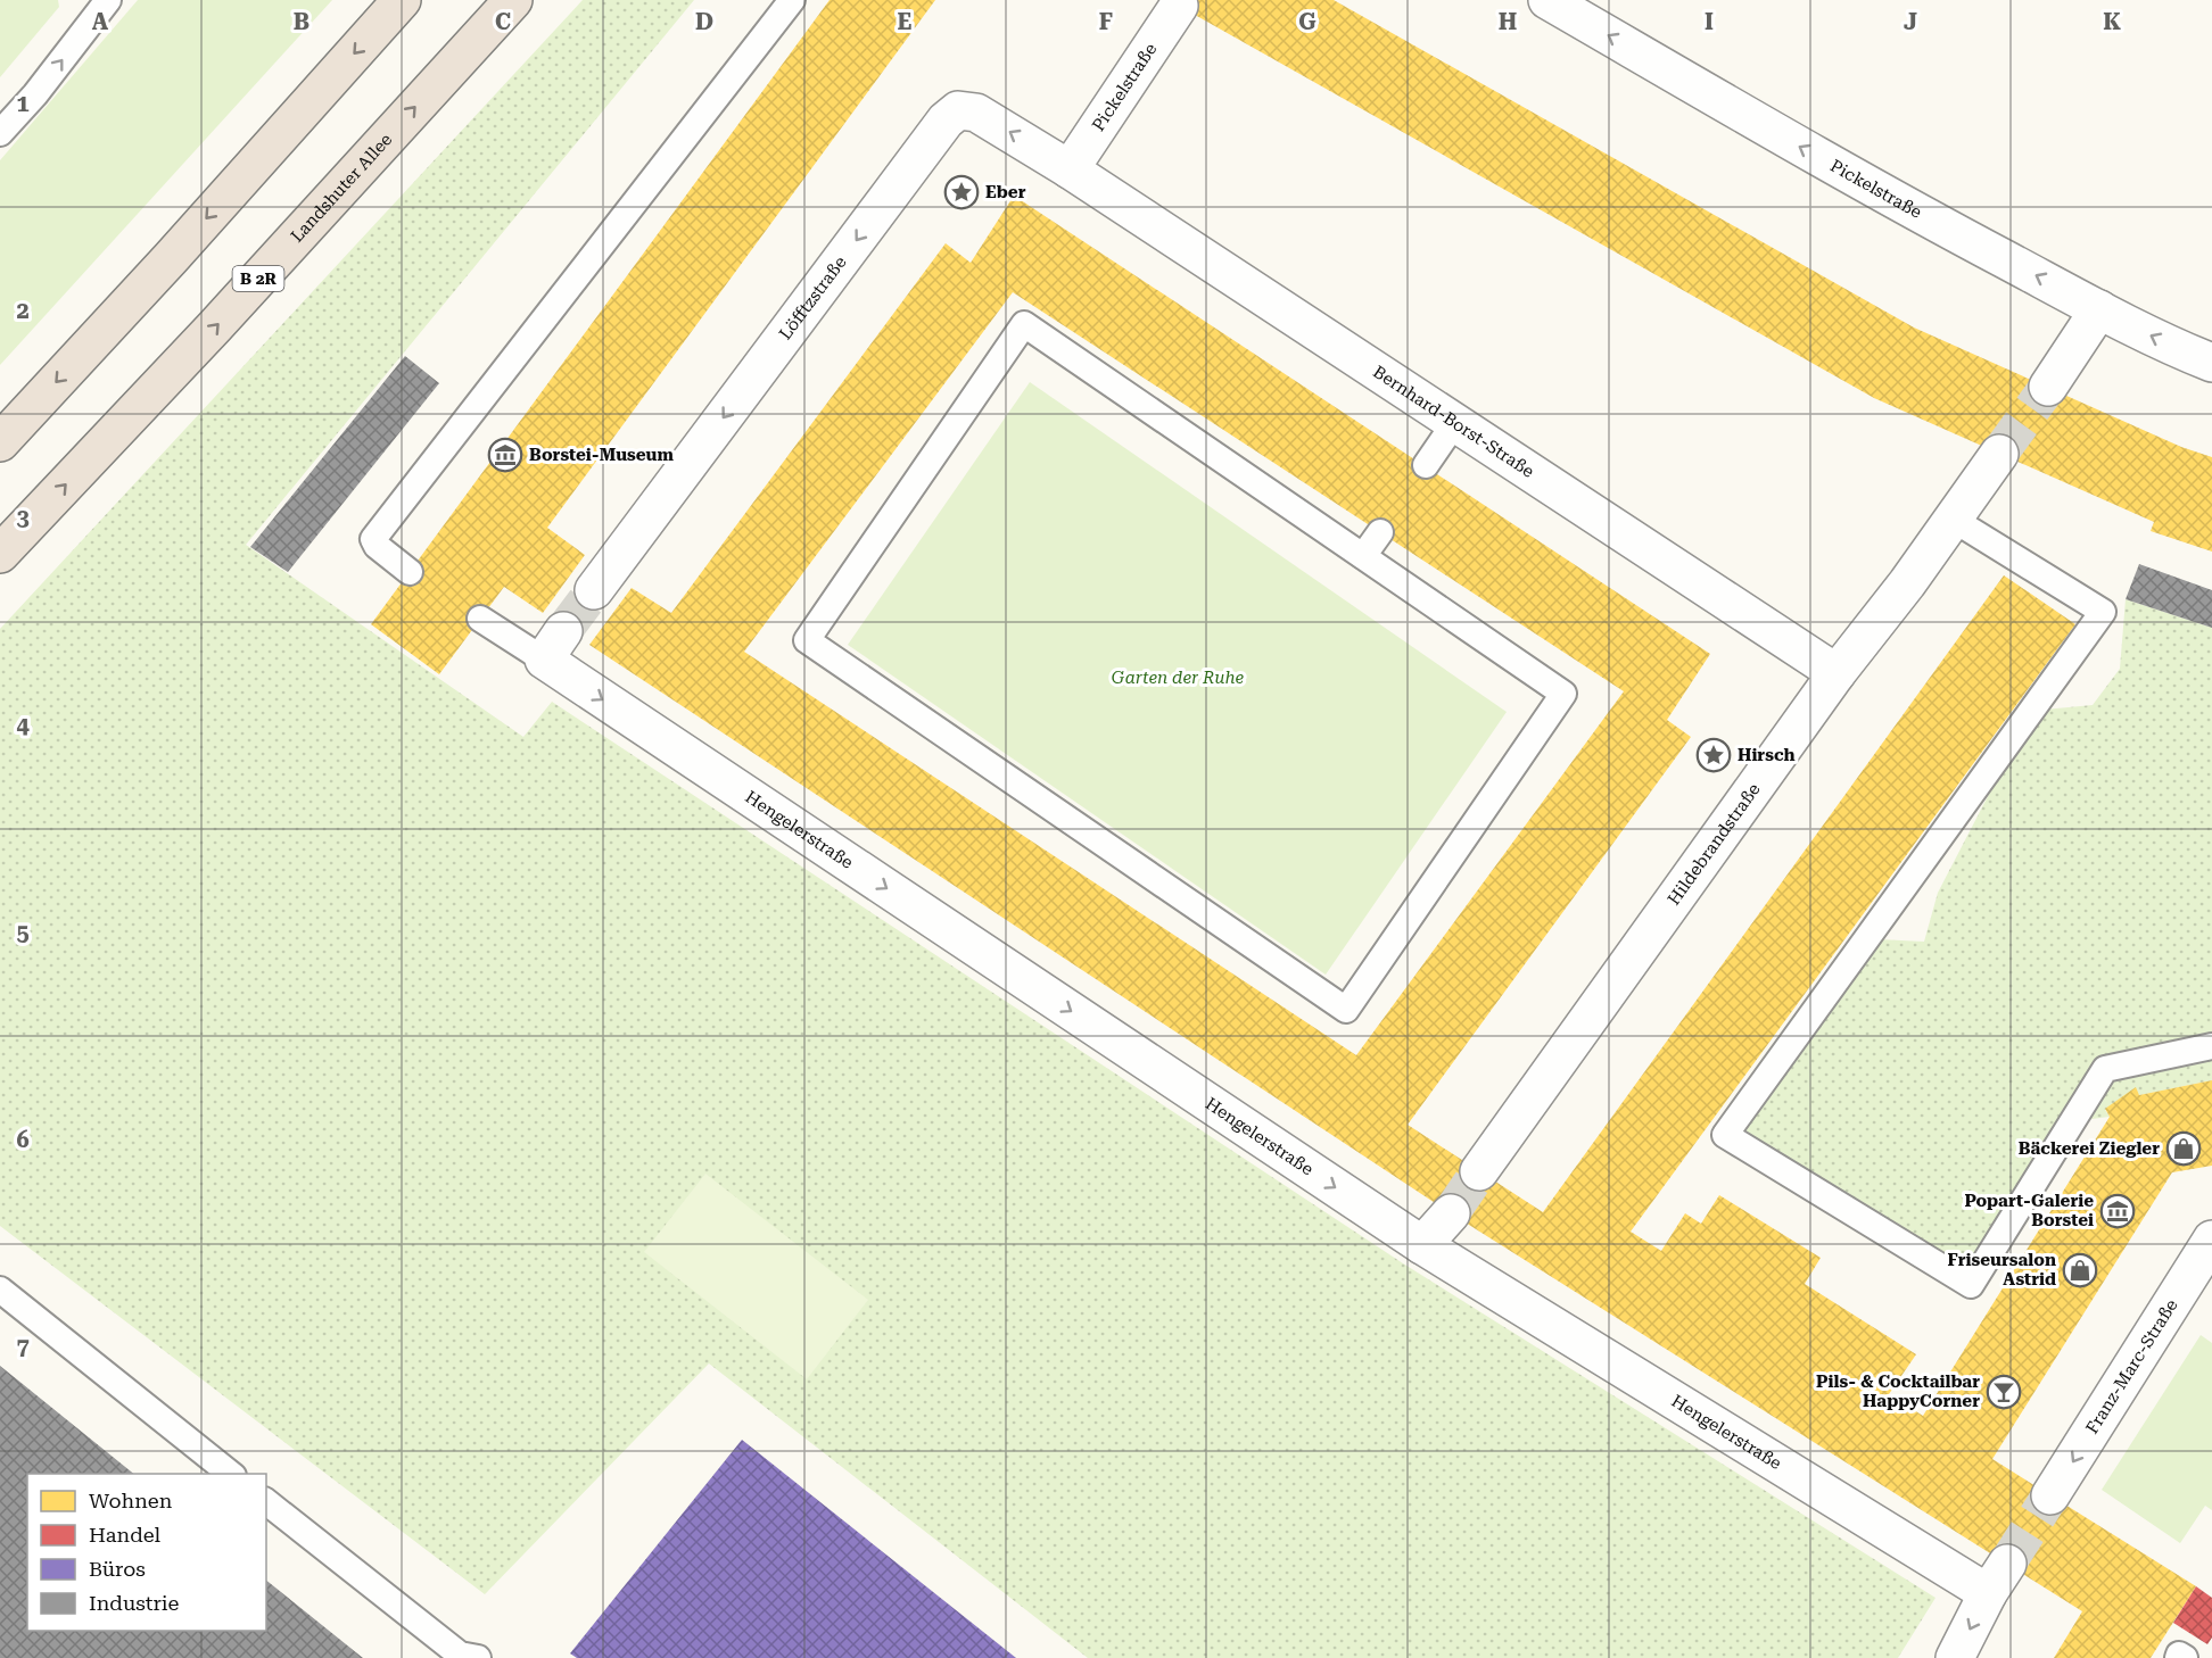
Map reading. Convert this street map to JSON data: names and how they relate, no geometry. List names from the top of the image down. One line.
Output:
{"streets":{"highway":["Landshuter Allee","B 2R"],"street":["Pickelstraße","Löfftzstraße","Bernhard-Borst-Straße","Hengelerstraße","Hildebrandstraße","Franz-Marc-Straße"]},"crossings":[["Pickelstraße","Löfftzstraße"],["Pickelstraße","Bernhard-Borst-Straße"],["Löfftzstraße","Bernhard-Borst-Straße"],["Bernhard-Borst-Straße","Hildebrandstraße"]],"one_way":["Pickelstraße","Löfftzstraße","Hengelerstraße","Franz-Marc-Straße"],"parks":["Garten der Ruhe"],"places":{"place":["Eber","Hirsch"],"museum":["Borstei-Museum","Popart-Galerie Borstei"],"shop":["Bäckerei Ziegler","Friseursalon Astrid"],"bar":["Pils- & Cocktailbar HappyCorner"]},"legend":["Wohnen","Handel","Büros","Industrie"],"grid":{"columns":["A","B","C","D","E","F","G","H","I","J","K"],"rows":["1","2","3","4","5","6","7"]}}
